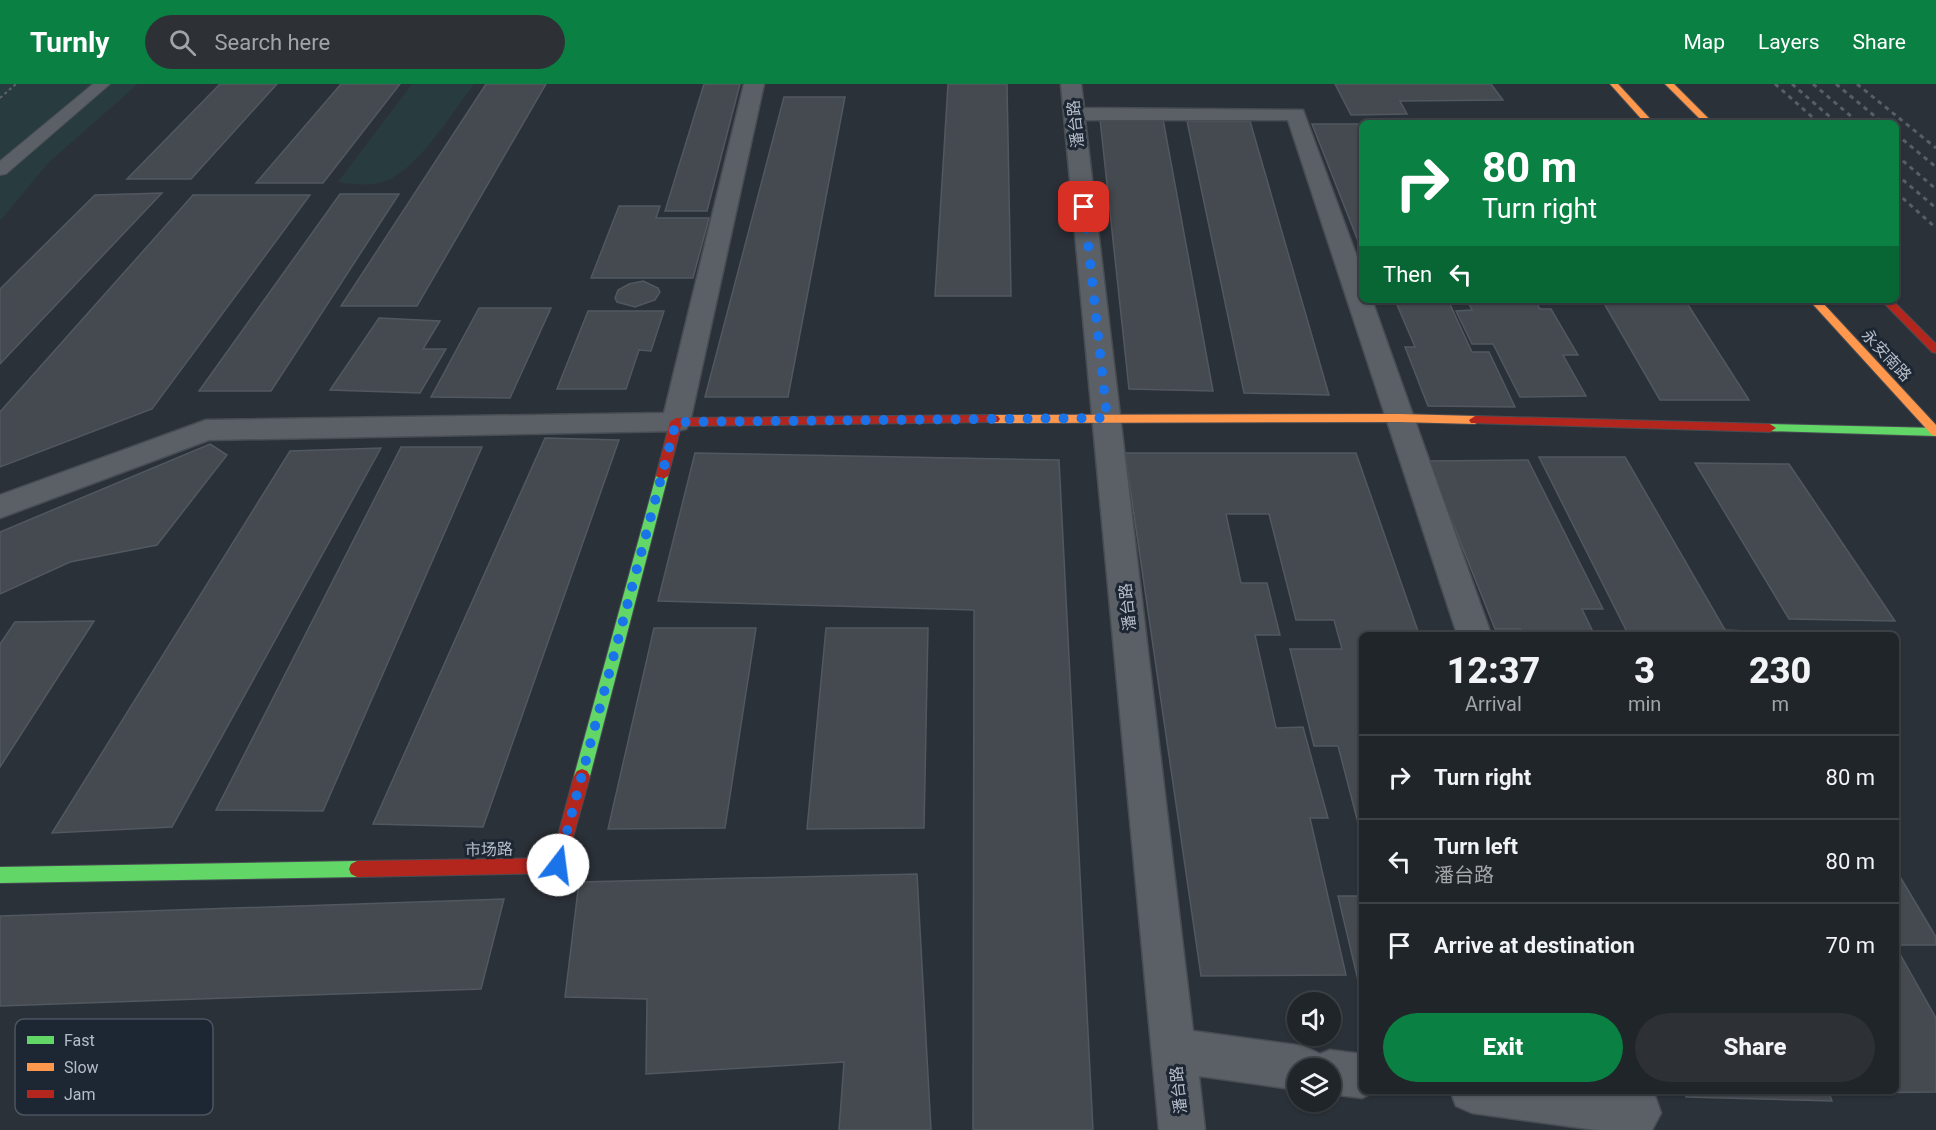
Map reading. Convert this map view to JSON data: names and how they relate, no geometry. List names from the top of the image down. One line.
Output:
{"streets":{"street":["潘台路","永安南路","市场路"]},"legend":["Fast","Slow","Jam"],"page":{"header":"Turnly","search":"Search here","nav":["Map","Layers","Share"],"turn":["80 m","Turn right"],"then":"Then","eta":["12:37","Arrival","3","min","230","m"],"list":[{"name":"Turn right","value":"80 m"},{"name":"Turn left","note":"潘台路","value":"80 m"},{"name":"Arrive at destination","value":"70 m"}],"buttons":["Exit","Share"]}}
